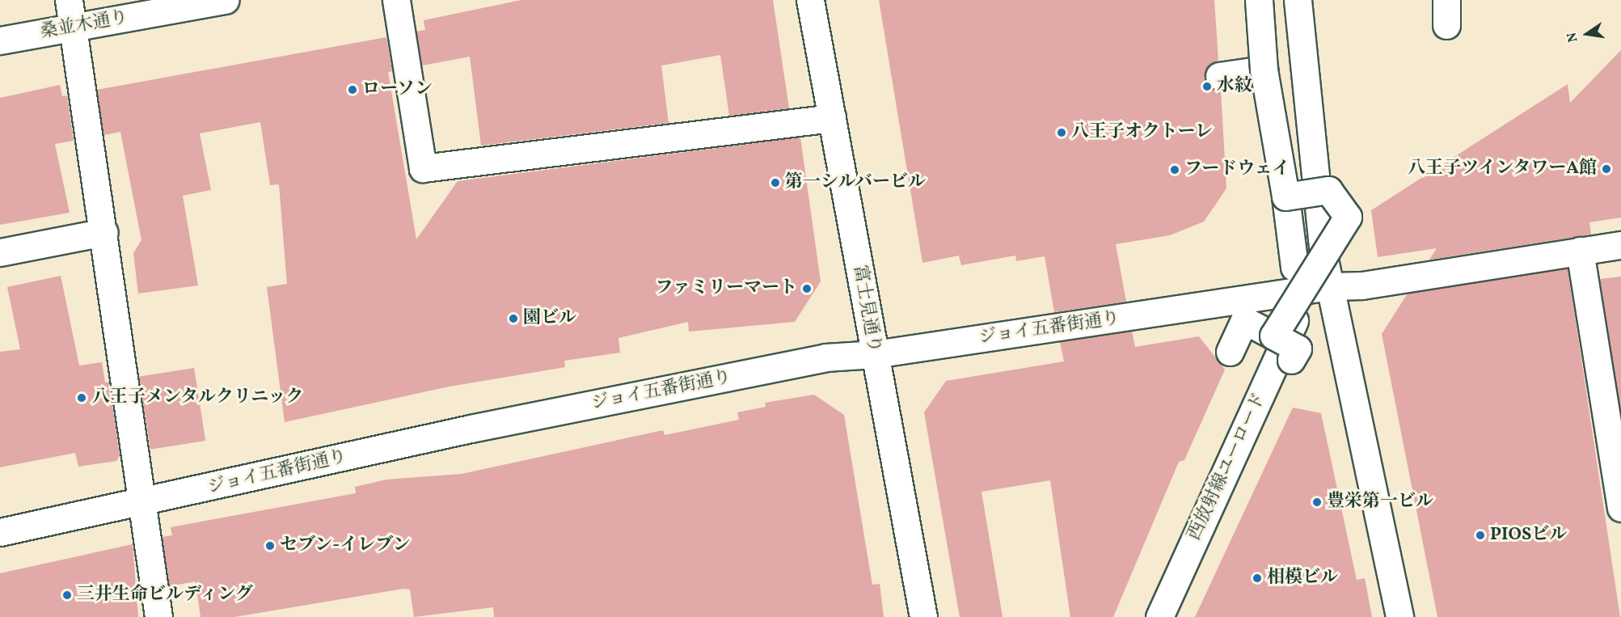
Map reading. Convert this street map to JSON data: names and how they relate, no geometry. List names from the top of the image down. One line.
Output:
{"streets":{"street":["桑並木通り","富士見通り","ジョイ五番街通り","西放射線ユーロード"]},"crossings":[["富士見通り","ジョイ五番街通り"]],"places":["水紋","ローソン","八王子オクトーレ","八王子ツインタワーA館","フードウェイ","第一シルバービル","ファミリーマート","園ビル","八王子メンタルクリニック","豊栄第一ビル","PIOSビル","セブン-イレブン","相模ビル","三井生命ビルディング"],"north":"left"}
